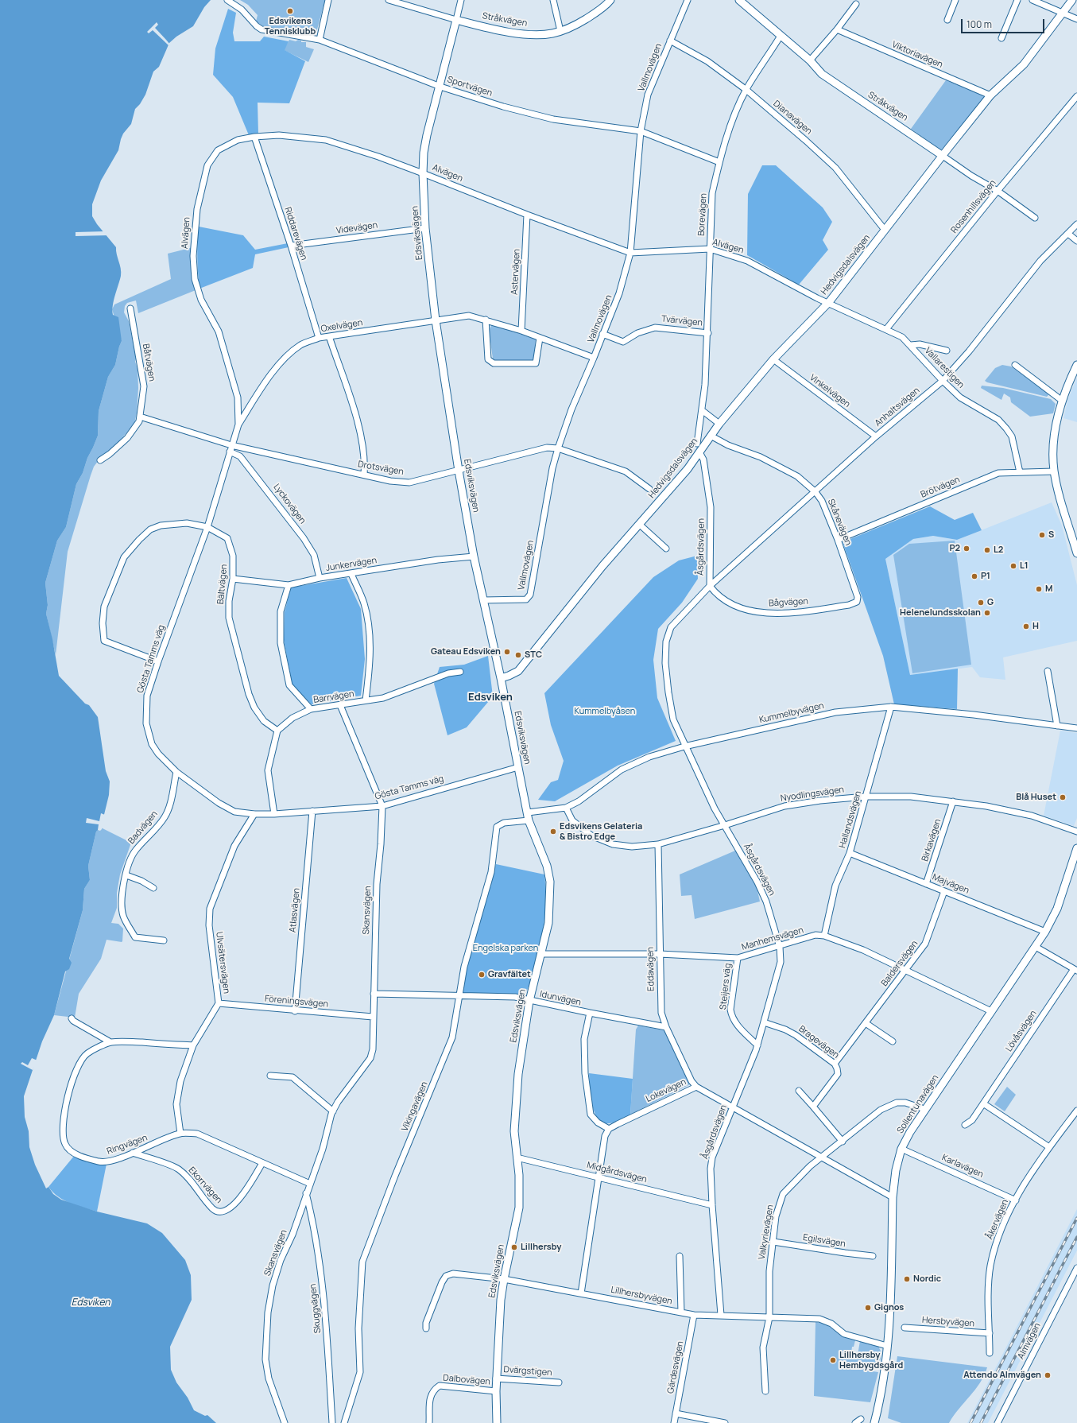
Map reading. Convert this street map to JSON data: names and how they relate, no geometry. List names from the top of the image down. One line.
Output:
{"streets":{"street":["Stråkvägen","Viktoriavägen","Vallmovägen","Sportvägen","Dianavägen","Alvägen","Rosenhillsvägen","Borevägen","Videvägen","Edsviksvägen","Riddarevägen","Hedvigsdalsvägen","Astervägen","Tvärvägen","Oxelvägen","Båtvägen","Vallarestigen","Vinkelvägen","Anhaltsvägen","Drotsvägen","Brötvägen","Lyckovägen","Skånevägen","Åsgårdsvägen","Junkervägen","Bältvägen","Bågvägen","Gösta Tamms väg","Barrvägen","Kummelbyvägen","Nyodlingsvägen","Hallandsvägen","Badvägen","Birkavägen","Majvägen","Atlasvägen","Skansvägen","Manhemsvägen","Ulvsätersvägen","Baldersvägen","Eddavägen","Steijers väg","Idunvägen","Föreningsvägen","Lövåsvägen","Bragevägen","Lokevägen","Sollentunavägen","Vikingavägen","Ringvägen","Karlavägen","Midgårdsvägen","Ekorrvägen","Åkervägen","Valkyrievägen","Egilsvägen","Lillhersbyvägen","Skuggvägen","Hersbyvägen","Almvägen","Gärdesvägen","Dvärgstigen","Dalbovägen"]},"crossings":[["Stråkvägen","Rosenhillsvägen"],["Stråkvägen","Borevägen"],["Stråkvägen","Edsviksvägen"],["Stråkvägen","Hedvigsdalsvägen"],["Viktoriavägen","Hedvigsdalsvägen"],["Vallmovägen","Sportvägen"],["Vallmovägen","Dianavägen"],["Vallmovägen","Alvägen"],["Vallmovägen","Edsviksvägen"],["Vallmovägen","Tvärvägen"],["Vallmovägen","Oxelvägen"],["Vallmovägen","Drotsvägen"],["Sportvägen","Borevägen"],["Sportvägen","Edsviksvägen"],["Dianavägen","Borevägen"],["Dianavägen","Hedvigsdalsvägen"],["Alvägen","Rosenhillsvägen"],["Alvägen","Borevägen"],["Alvägen","Edsviksvägen"],["Alvägen","Riddarevägen"],["Alvägen","Hedvigsdalsvägen"],["Alvägen","Astervägen"],["Alvägen","Oxelvägen"],["Alvägen","Vallarestigen"],["Alvägen","Gösta Tamms väg"],["Borevägen","Tvärvägen"],["Videvägen","Edsviksvägen"],["Videvägen","Riddarevägen"],["Edsviksvägen","Hedvigsdalsvägen"],["Edsviksvägen","Oxelvägen"],["Edsviksvägen","Drotsvägen"],["Edsviksvägen","Junkervägen"],["Edsviksvägen","Gösta Tamms väg"],["Edsviksvägen","Kummelbyvägen"],["Edsviksvägen","Manhemsvägen"],["Edsviksvägen","Idunvägen"],["Edsviksvägen","Vikingavägen"],["Edsviksvägen","Midgårdsvägen"],["Edsviksvägen","Lillhersbyvägen"],["Edsviksvägen","Dvärgstigen"],["Edsviksvägen","Dalbovägen"],["Riddarevägen","Oxelvägen"],["Hedvigsdalsvägen","Vinkelvägen"],["Hedvigsdalsvägen","Skånevägen"],["Hedvigsdalsvägen","Åsgårdsvägen"],["Astervägen","Oxelvägen"],["Båtvägen","Drotsvägen"],["Vallarestigen","Anhaltsvägen"],["Vallarestigen","Brötvägen"],["Vinkelvägen","Anhaltsvägen"],["Anhaltsvägen","Skånevägen"],["Anhaltsvägen","Åsgårdsvägen"],["Anhaltsvägen","Bågvägen"],["Drotsvägen","Gösta Tamms väg"],["Brötvägen","Skånevägen"],["Lyckovägen","Junkervägen"],["Lyckovägen","Gösta Tamms väg"],["Skånevägen","Bågvägen"],["Åsgårdsvägen","Bågvägen"],["Åsgårdsvägen","Kummelbyvägen"],["Åsgårdsvägen","Nyodlingsvägen"],["Åsgårdsvägen","Manhemsvägen"],["Åsgårdsvägen","Steijers väg"],["Åsgårdsvägen","Bragevägen"],["Åsgårdsvägen","Lokevägen"],["Åsgårdsvägen","Midgårdsvägen"],["Åsgårdsvägen","Lillhersbyvägen"],["Junkervägen","Bältvägen"],["Bältvägen","Gösta Tamms väg"],["Bältvägen","Barrvägen"],["Gösta Tamms väg","Badvägen"],["Gösta Tamms väg","Atlasvägen"],["Gösta Tamms väg","Skansvägen"],["Gösta Tamms väg","Ulvsätersvägen"],["Barrvägen","Skansvägen"],["Kummelbyvägen","Nyodlingsvägen"],["Kummelbyvägen","Hallandsvägen"],["Nyodlingsvägen","Hallandsvägen"],["Nyodlingsvägen","Birkavägen"],["Nyodlingsvägen","Eddavägen"],["Hallandsvägen","Majvägen"],["Hallandsvägen","Manhemsvägen"],["Birkavägen","Majvägen"],["Majvägen","Baldersvägen"],["Majvägen","Sollentunavägen"],["Atlasvägen","Föreningsvägen"],["Skansvägen","Idunvägen"],["Skansvägen","Föreningsvägen"],["Skansvägen","Ringvägen"],["Skansvägen","Skuggvägen"],["Manhemsvägen","Baldersvägen"],["Manhemsvägen","Eddavägen"],["Manhemsvägen","Steijers väg"],["Manhemsvägen","Sollentunavägen"],["Ulvsätersvägen","Föreningsvägen"],["Ulvsätersvägen","Ringvägen"],["Baldersvägen","Bragevägen"],["Eddavägen","Idunvägen"],["Eddavägen","Lokevägen"],["Idunvägen","Vikingavägen"],["Lokevägen","Sollentunavägen"],["Lokevägen","Valkyrievägen"],["Sollentunavägen","Karlavägen"],["Sollentunavägen","Valkyrievägen"],["Sollentunavägen","Lillhersbyvägen"],["Ringvägen","Ekorrvägen"],["Karlavägen","Åkervägen"],["Åkervägen","Hersbyvägen"],["Valkyrievägen","Egilsvägen"],["Valkyrievägen","Lillhersbyvägen"],["Lillhersbyvägen","Gärdesvägen"]],"districts":["Edsviken"],"water":["Edsviken"],"parks":["Kummelbyåsen","Engelska parken"],"places":["Edsvikens Tennisklubb","S","P2","L2","L1","P1","M","G","Helenelundsskolan","H","Gateau Edsviken","STC","Blå Huset","Edsvikens Gelateria & Bistro Edge","Gravfältet","Lillhersby","Nordic","Gignos","Lillhersby Hembygdsgård","Attendo Almvägen"],"scale_bar":"100 m"}
